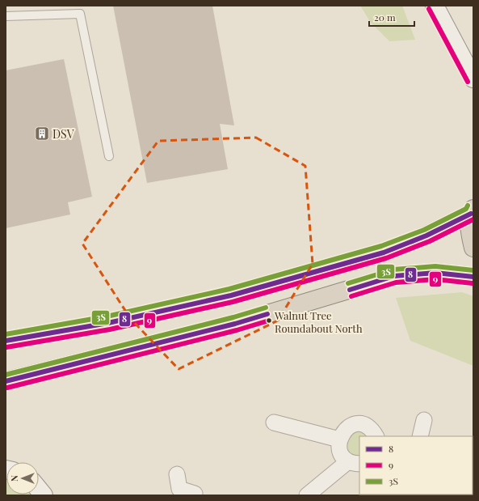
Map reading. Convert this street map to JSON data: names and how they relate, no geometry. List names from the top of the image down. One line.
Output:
{"places":{"building":["DSV"],"other":["Walnut Tree Roundabout North"]},"lines":["transit line 9","transit line 3S","transit line 8"],"legend":["8","9","3S"],"scale_bar":"20 m","north":"left"}
